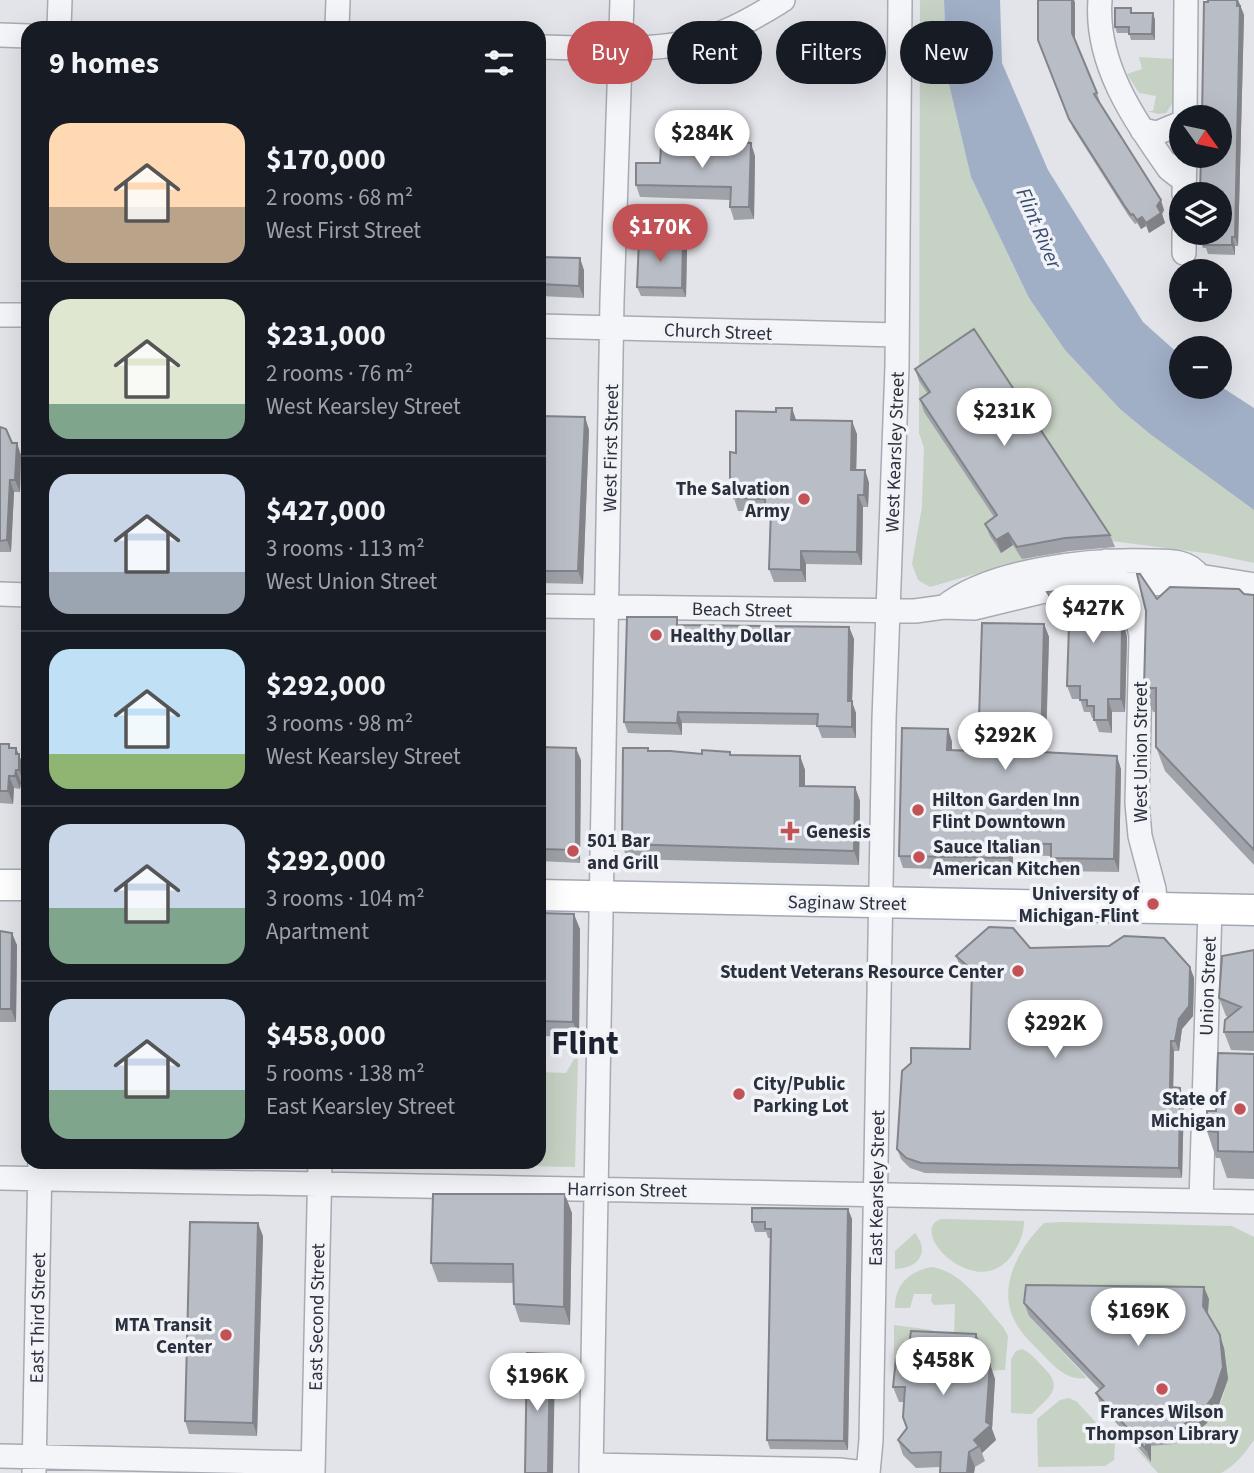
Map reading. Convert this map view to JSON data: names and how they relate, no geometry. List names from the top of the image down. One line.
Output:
{"streets":{"main road":["Saginaw Street"],"street":["Church Street","West First Street","West Kearsley Street","Beach Street","West Union Street","Union Street","East Kearsley Street","Harrison Street","East Second Street","East Third Street"]},"crossings":[["Church Street","West First Street"],["Church Street","West Kearsley Street"],["West First Street","Beach Street"],["West First Street","Saginaw Street"],["West First Street","Harrison Street"],["West Kearsley Street","Beach Street"],["West Kearsley Street","Saginaw Street"],["West Kearsley Street","East Kearsley Street"],["Beach Street","West Union Street"],["West Union Street","Saginaw Street"],["Saginaw Street","Union Street"],["Saginaw Street","East Kearsley Street"],["Union Street","Harrison Street"],["East Kearsley Street","Harrison Street"],["Harrison Street","East Second Street"],["Harrison Street","East Third Street"]],"districts":["Flint"],"water":["Flint River"],"places":{"other":["The Salvation Army","Healthy Dollar","Hilton Garden Inn Flint Downtown","501 Bar and Grill","Sauce Italian American Kitchen","University of Michigan-Flint","Student Veterans Resource Center","City/Public Parking Lot","State of Michigan","MTA Transit Center","Frances Wilson Thompson Library"],"health":["Genesis"]},"north":"bottom right","page":{"chip":["Buy","Rent","Filters","New"],"heading":"9 homes","map_buttons":["+","−"],"list":[{"name":"$170,000","note":"2 rooms · 68 m² · West First Street"},{"name":"$231,000","note":"2 rooms · 76 m² · West Kearsley Street"},{"name":"$427,000","note":"3 rooms · 113 m² · West Union Street"},{"name":"$292,000","note":"3 rooms · 98 m² · West Kearsley Street"},{"name":"$292,000","note":"3 rooms · 104 m² · Apartment"},{"name":"$458,000","note":"5 rooms · 138 m² · East Kearsley Street"}],"price":["$284K","$170K","$231K","$427K","$292K","$292K","$169K","$458K","$196K"]}}
